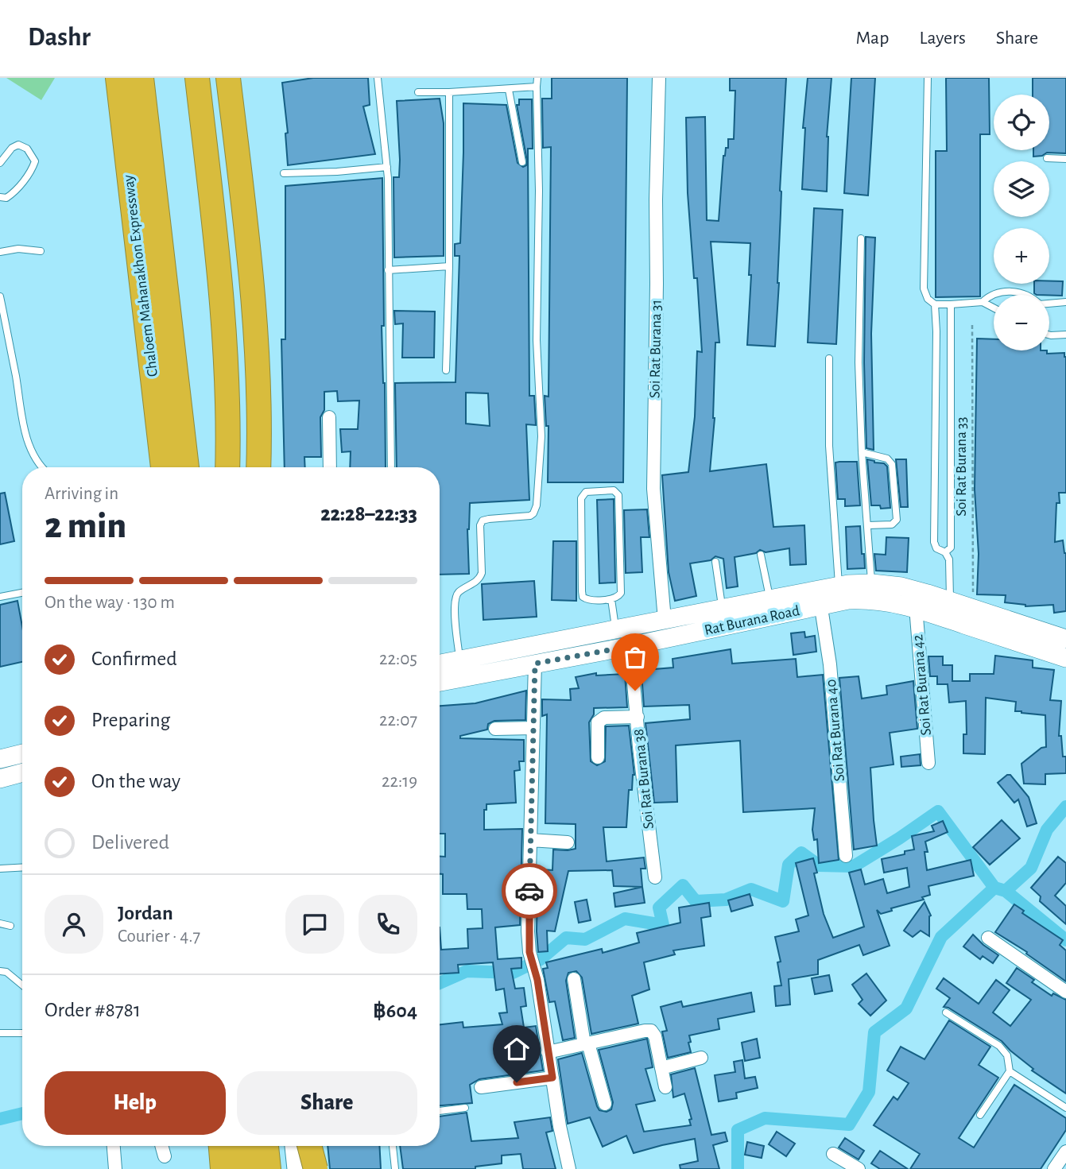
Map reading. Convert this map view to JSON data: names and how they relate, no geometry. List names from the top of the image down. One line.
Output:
{"streets":{"highway":["Chaloem Mahanakhon Expressway"],"main road":["Rat Burana Road"],"street":["Soi Rat Burana 31","Soi Rat Burana 42","Soi Rat Burana 40","Soi Rat Burana 38"],"path":["Soi Rat Burana 33"]},"crossings":[["Soi Rat Burana 31","Rat Burana Road"],["Soi Rat Burana 33","Rat Burana Road"],["Rat Burana Road","Soi Rat Burana 42"],["Rat Burana Road","Soi Rat Burana 40"],["Rat Burana Road","Soi Rat Burana 38"]],"page":{"header":"Dashr","nav":["Map","Layers","Share"],"map_buttons":["+","−"],"heading":["2 min","Arriving in","22:28–22:33"],"panel":["Jordan","Courier · 4.7","Order #8781","฿604"],"bar":"On the way · 130 m","list":[["Confirmed","22:05"],["Preparing","22:07"],["On the way","22:19"],"Delivered"],"buttons":["Help","Share"]}}
